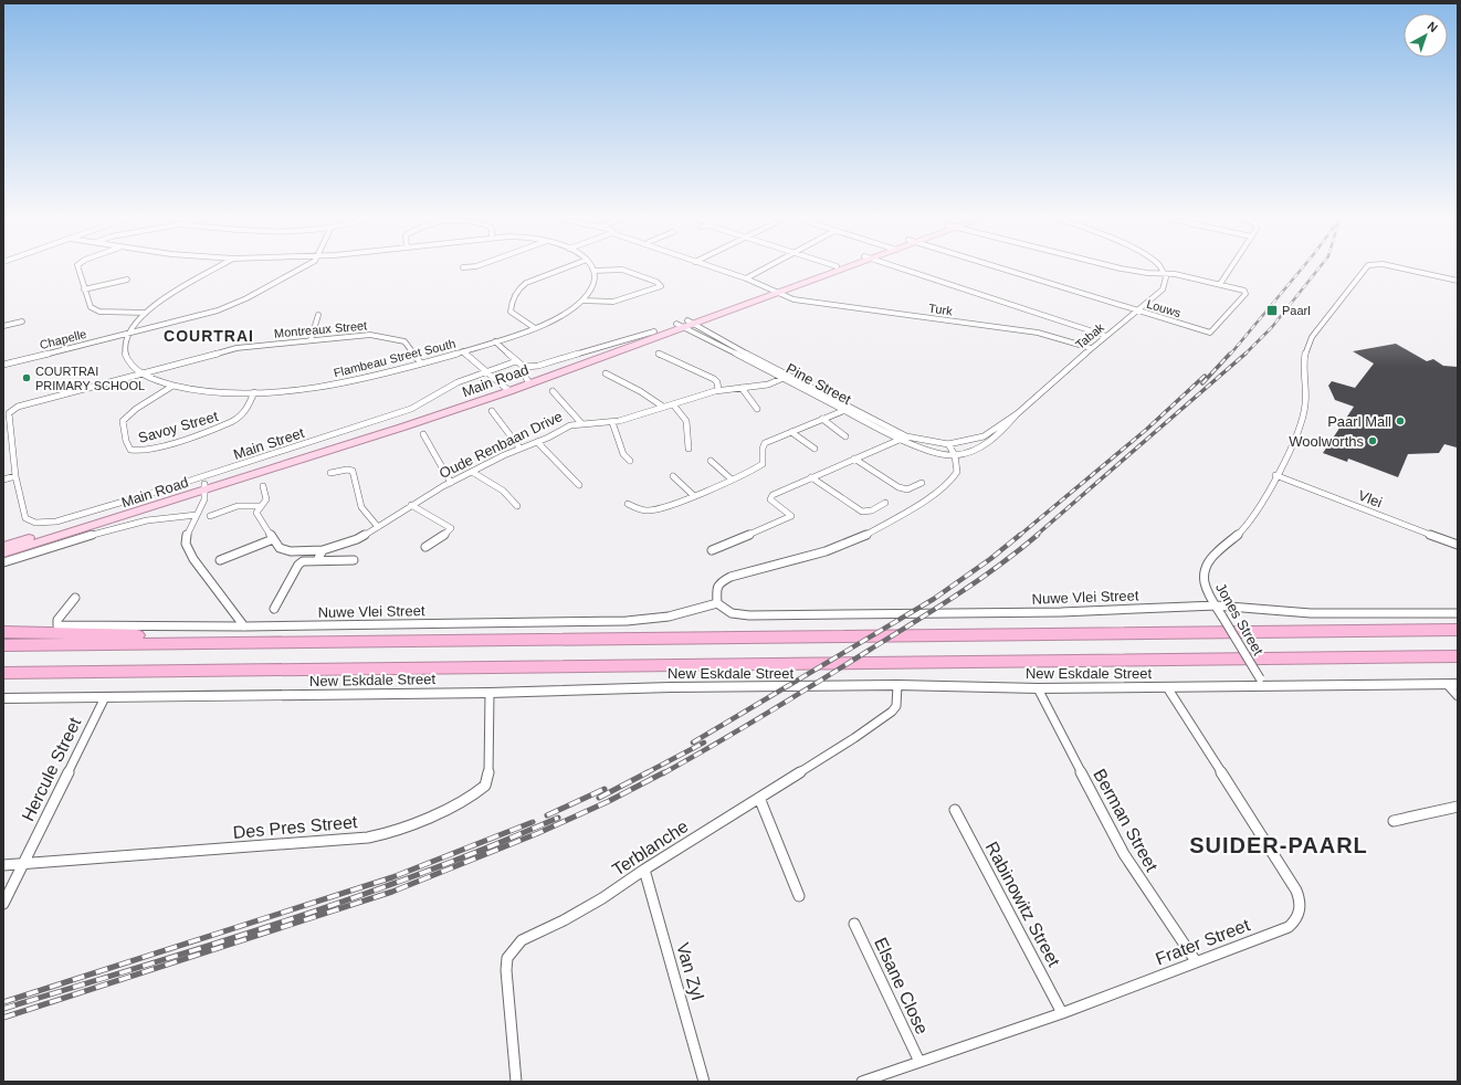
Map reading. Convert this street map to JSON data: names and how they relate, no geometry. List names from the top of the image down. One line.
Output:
{"streets":{"main road":["Main Road"],"street":["Louws","Turk","Montreaux Street","Tabak","Chapelle","Flambeau Street South","Pine Street","Savoy Street","Main Street","Oude Renbaan Drive","Vlei","Nuwe Vlei Street","Jones Street","New Eskdale Street","Hercule Street","Berman Street","Des Pres Street","Terblanche","Rabinowitz Street","Frater Street","Van Zyl","Elsane Close"]},"crossings":[["Louws","Tabak"],["Turk","Tabak"],["Turk","Main Road"],["Montreaux Street","Flambeau Street South"],["Montreaux Street","Main Street"],["Tabak","Pine Street"],["Chapelle","Flambeau Street South"],["Flambeau Street South","Main Road"],["Flambeau Street South","Savoy Street"],["Flambeau Street South","Main Street"],["Main Road","Pine Street"],["Pine Street","Oude Renbaan Drive"],["Vlei","Jones Street"],["Nuwe Vlei Street","Jones Street"],["Jones Street","New Eskdale Street"],["New Eskdale Street","Hercule Street"],["New Eskdale Street","Berman Street"],["New Eskdale Street","Des Pres Street"],["New Eskdale Street","Terblanche"],["New Eskdale Street","Frater Street"],["Hercule Street","Des Pres Street"],["Berman Street","Frater Street"],["Terblanche","Van Zyl"],["Rabinowitz Street","Frater Street"],["Frater Street","Elsane Close"]],"districts":["COURTRAI","SUIDER-PAARL"],"places":{"transit":["Paarl"],"other":["COURTRAI PRIMARY SCHOOL","Paarl Mall","Woolworths"]},"north":"top right"}
